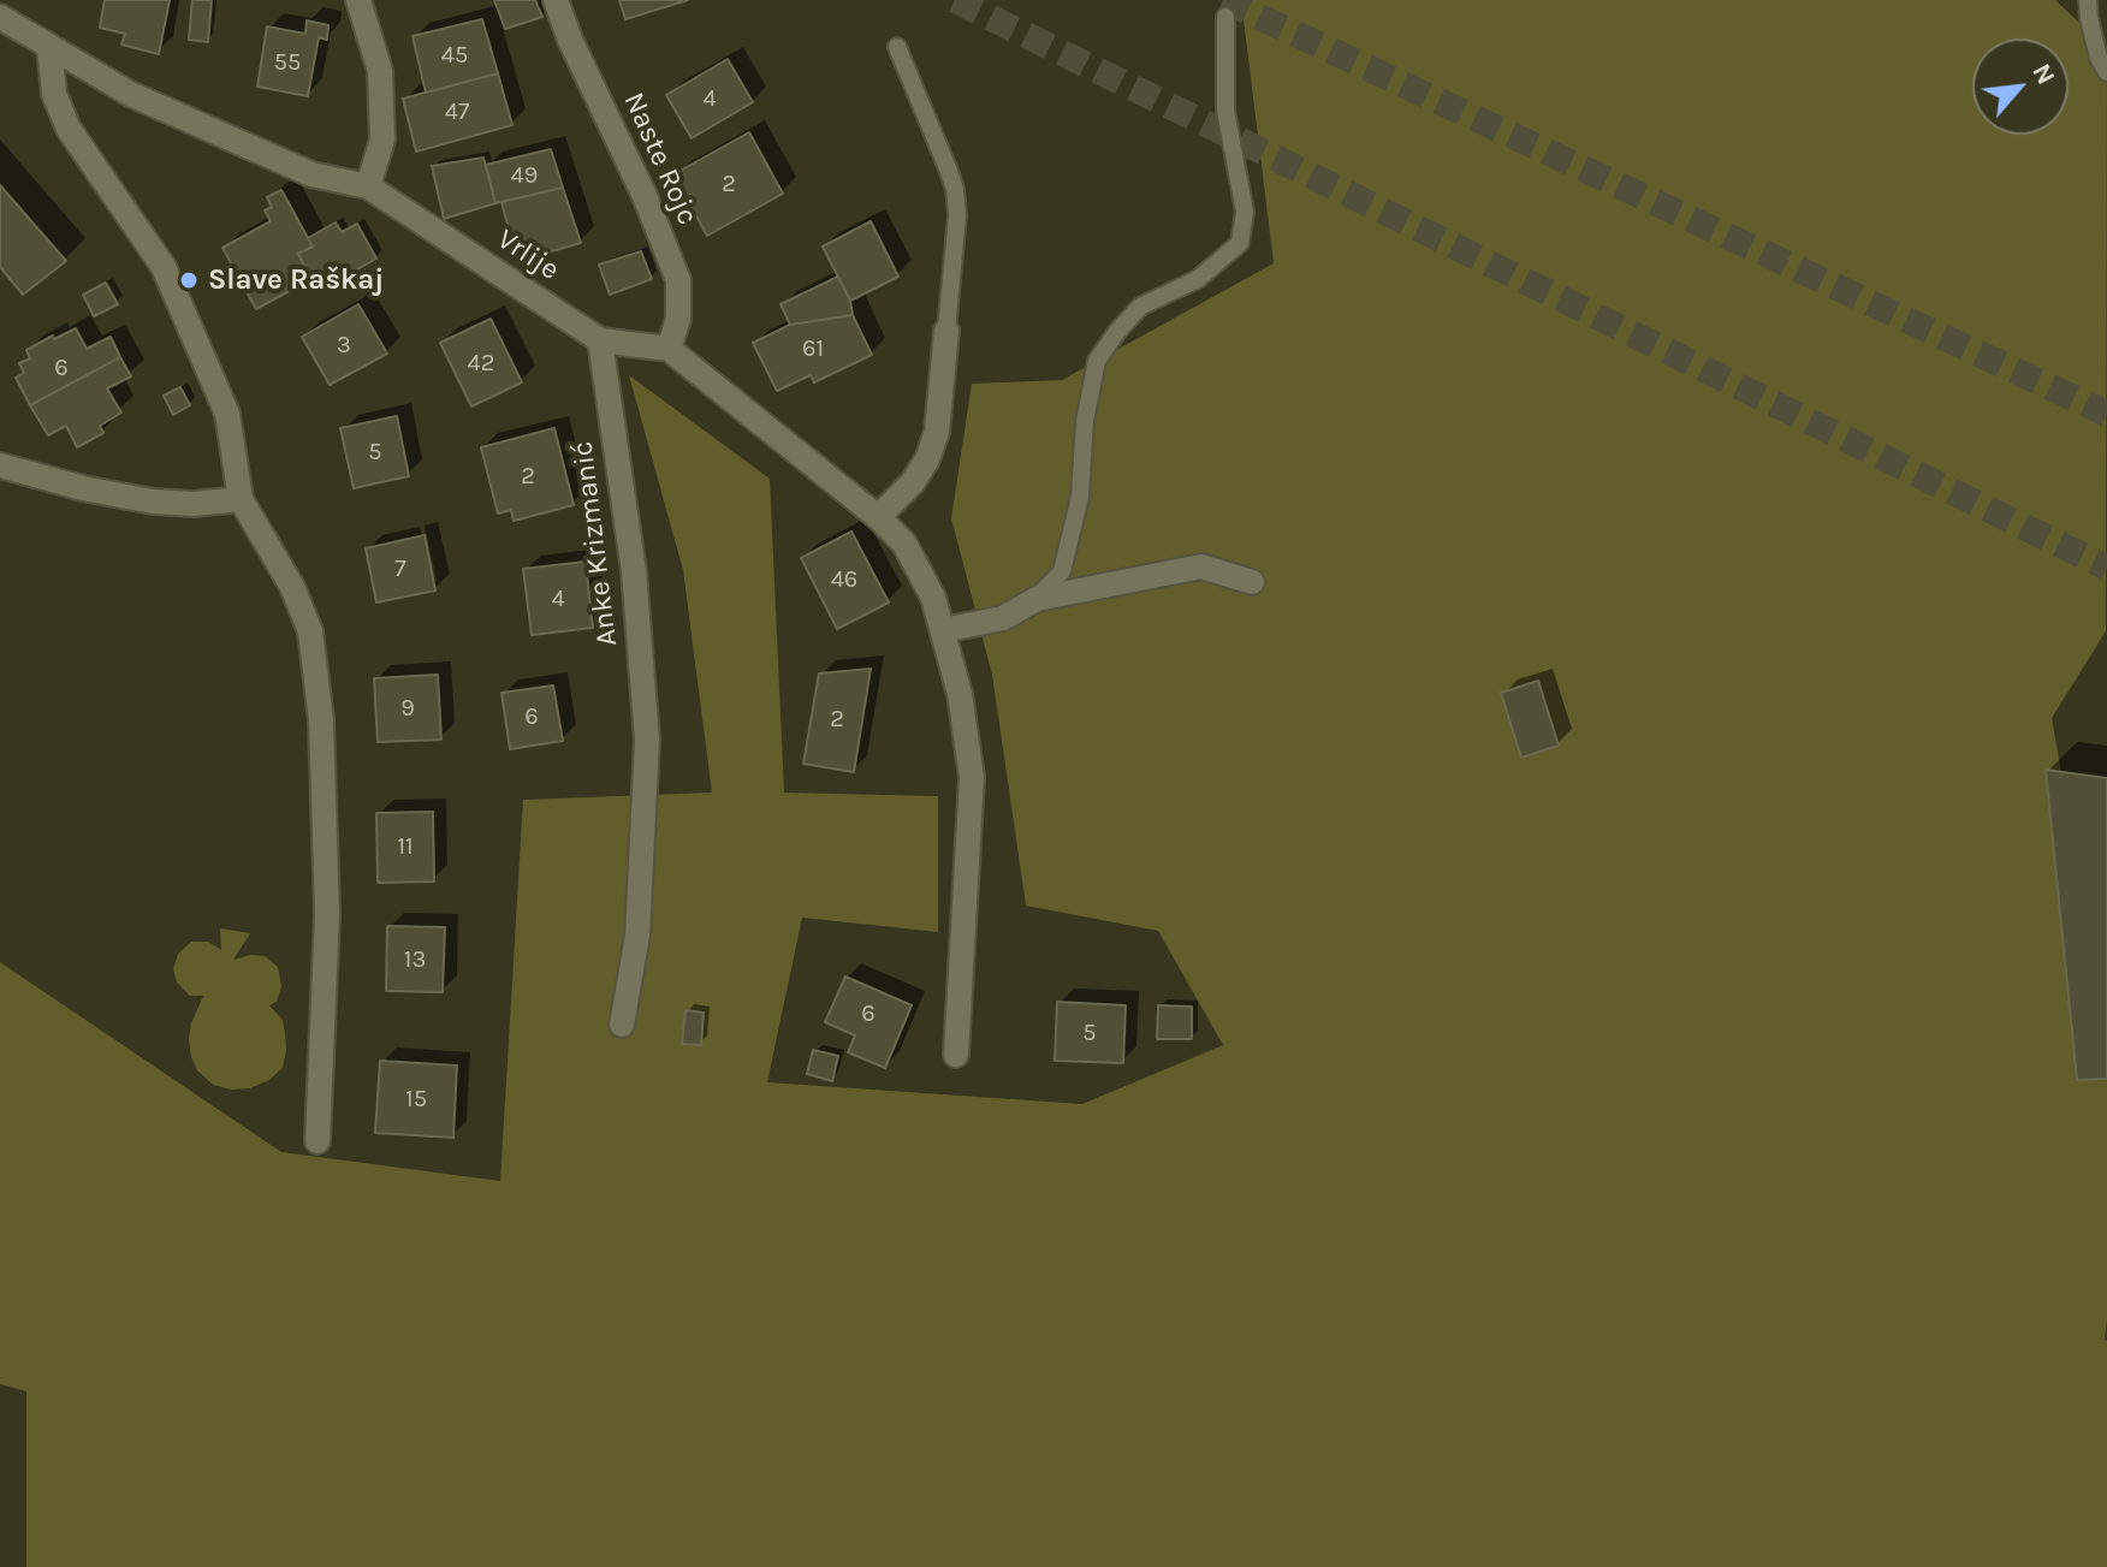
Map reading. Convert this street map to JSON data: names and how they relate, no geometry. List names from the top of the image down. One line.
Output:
{"streets":{"street":["Naste Rojc","Vrlije","Anke Krizmanić"]},"crossings":[["Naste Rojc","Vrlije"],["Vrlije","Anke Krizmanić"]],"places":["Slave Raškaj"],"house_numbers":["45","55","4","47","49","2","3","61","42","6","5","2","7","46","4","9","6","2","11","13","6","5","15"],"north":"top right"}
